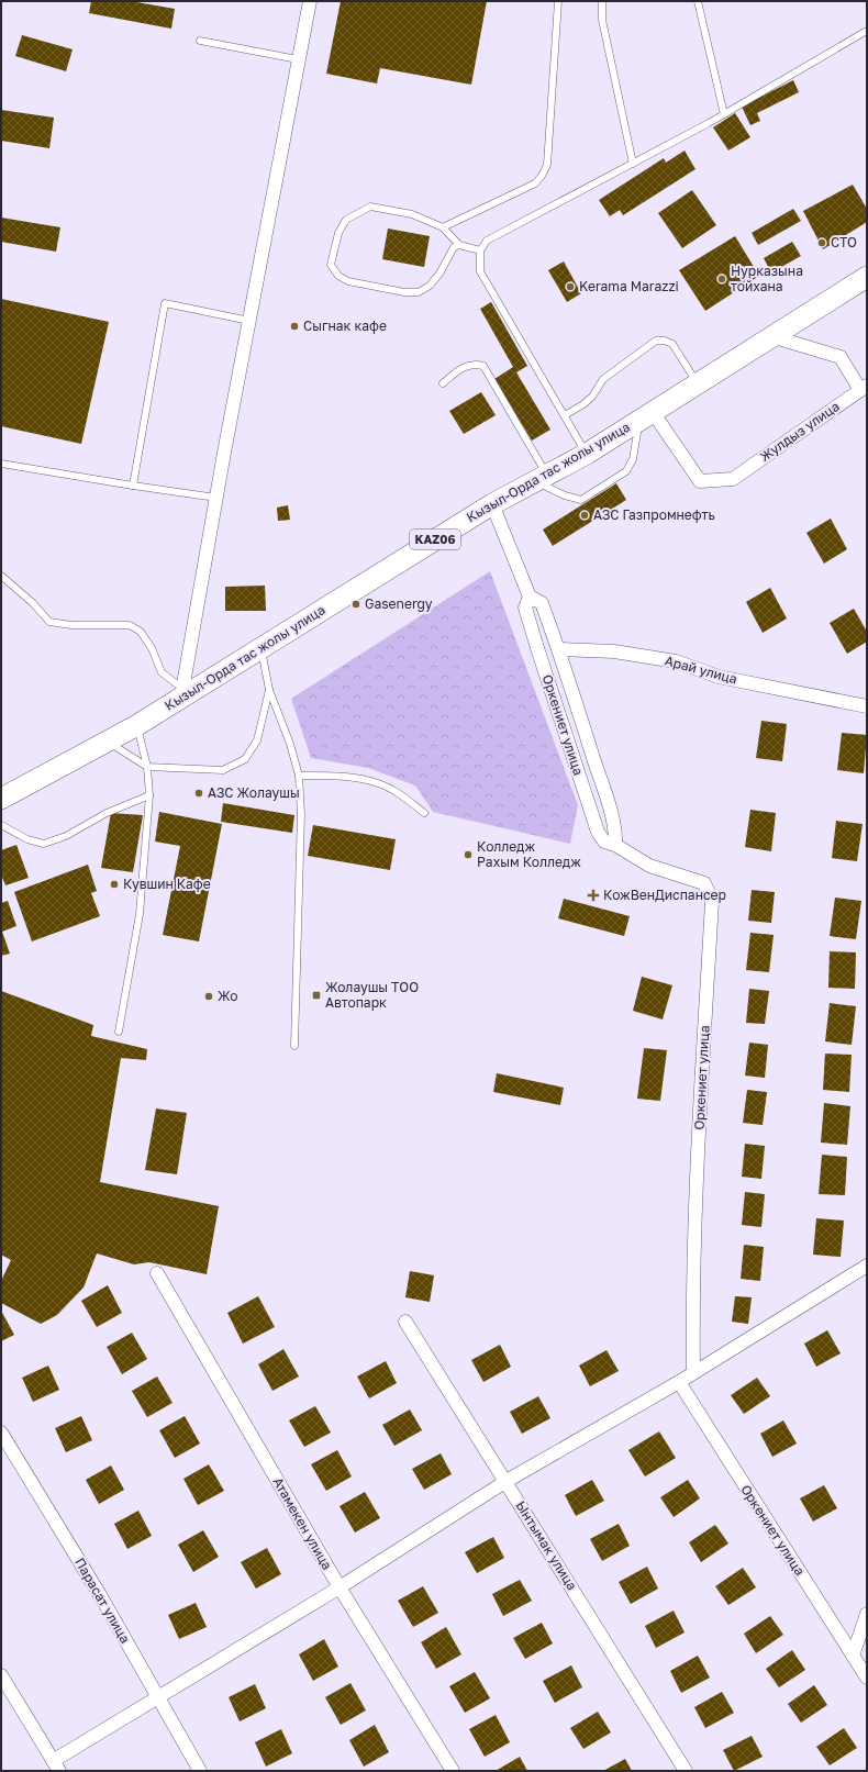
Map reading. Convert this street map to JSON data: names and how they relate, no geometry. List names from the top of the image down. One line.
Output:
{"streets":{"main road":["Кызыл-Орда тас жолы улица","KАZ06"],"street":["Жулдыз улица","Арай улица","Оркениет улица","Атамекен улица","Ынтымак улица","Парасат улица"]},"crossings":[["Жулдыз улица","Кызыл-Орда тас жолы улица"],["Кызыл-Орда тас жолы улица","Оркениет улица"],["Арай улица","Оркениет улица"]],"places":{"other":["СТО","Нурказына тойхана","Kerama Marazzi","Сыгнак кафе","АЗС Газпромнефть","Gasenergy","АЗС Жолаушы","Колледж Рахым Колледж","Кувшин Кафе","Жо"],"health":["КожВенДиспансер"],"transit":["Жолаушы ТОО Автопарк"]}}
